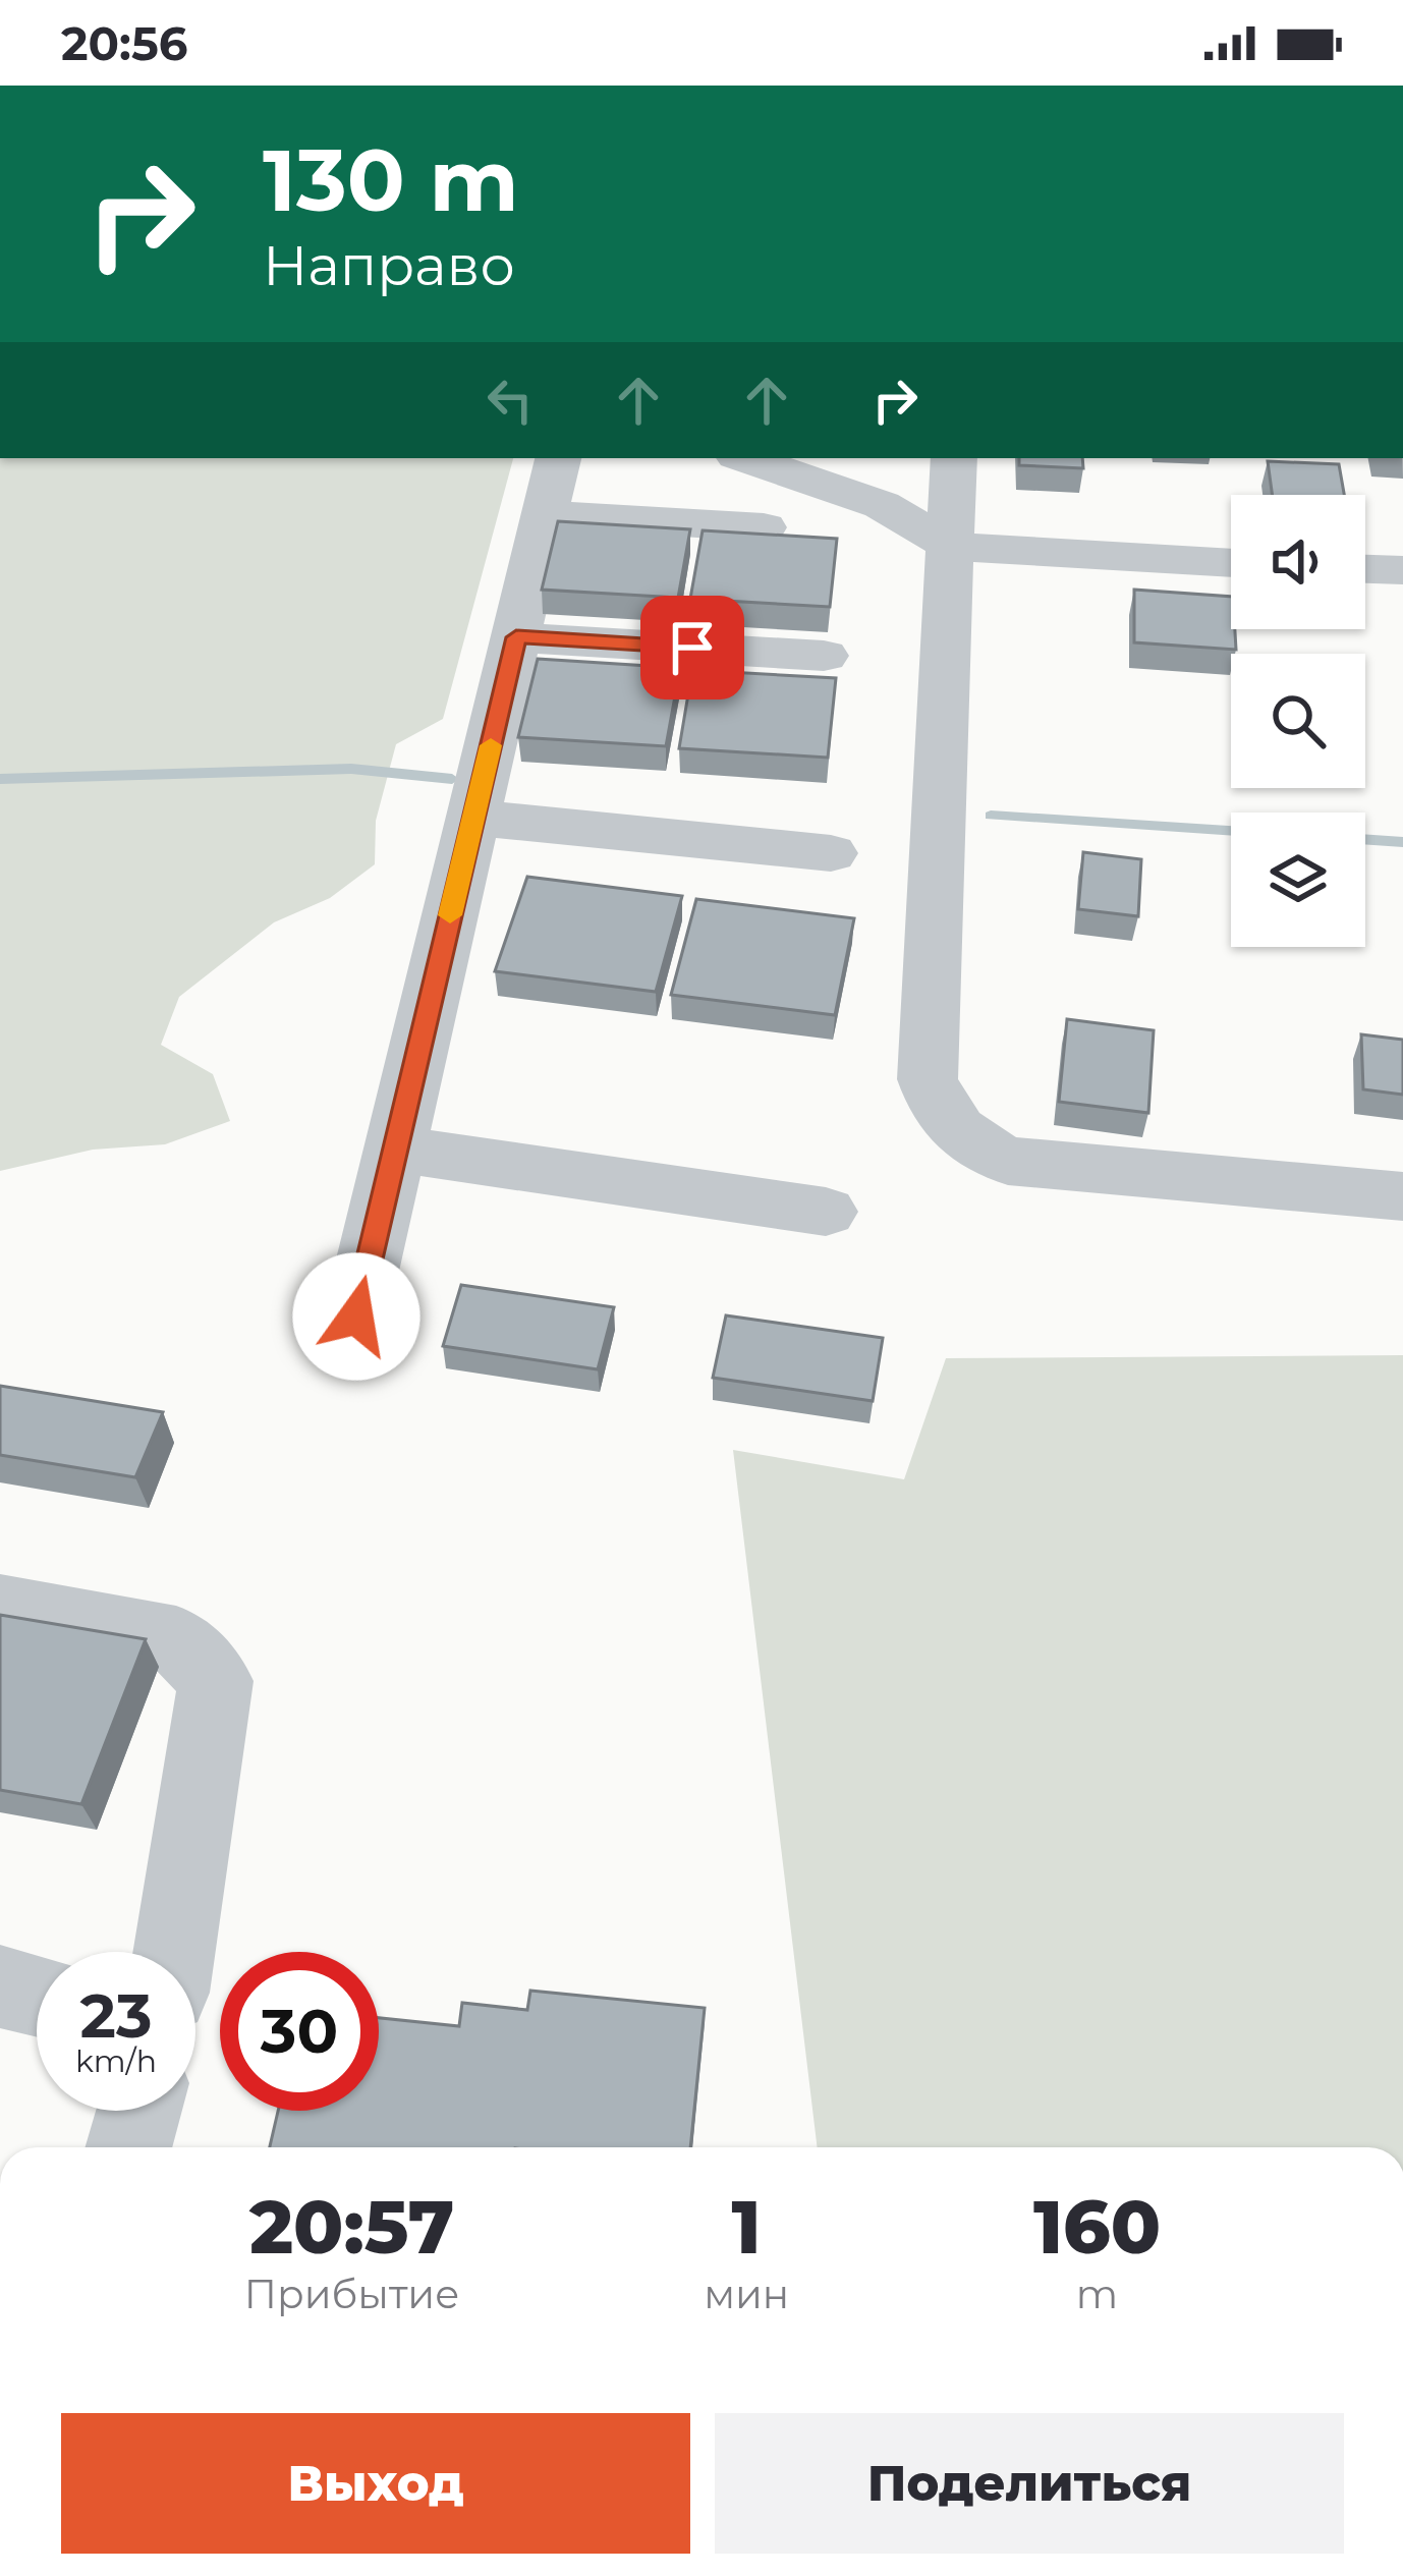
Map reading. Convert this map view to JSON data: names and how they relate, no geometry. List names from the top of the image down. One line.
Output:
{"page":{"status":"20:56","turn":["130 m","Направо"],"speed":"23 km/h","limit":"30","eta":["20:57","Прибытие","1","мин","160","m"],"buttons":["Выход","Поделиться"]}}
